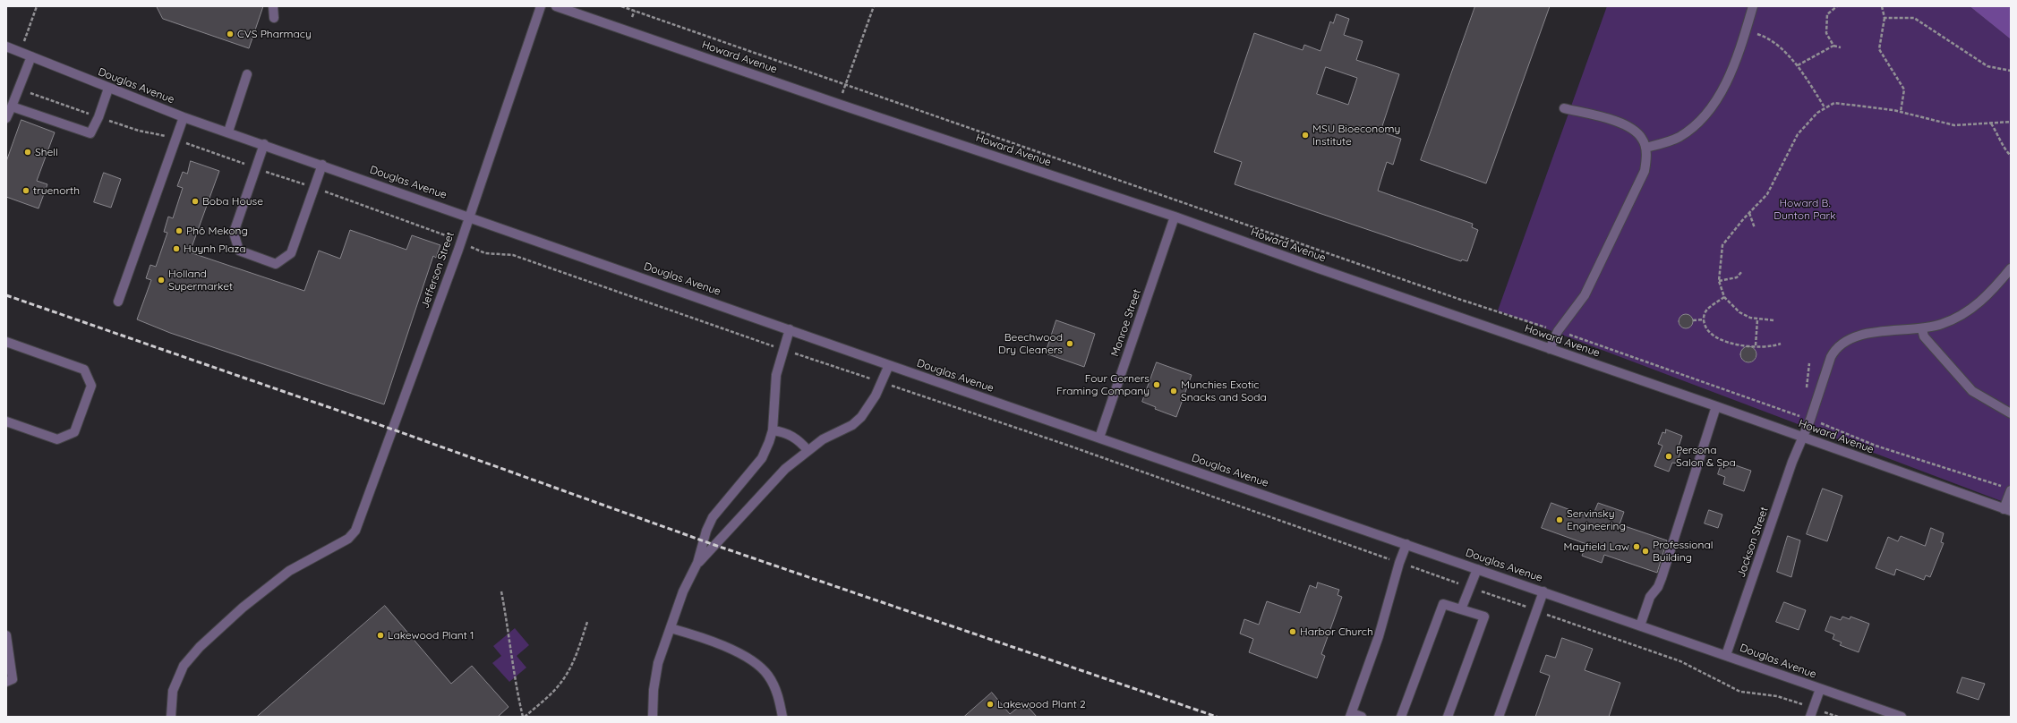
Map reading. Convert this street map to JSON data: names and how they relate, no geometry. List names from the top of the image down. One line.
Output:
{"streets":{"street":["Howard Avenue","Douglas Avenue","Jefferson Street","Monroe Street","Jackson Street"]},"crossings":[["Howard Avenue","Monroe Street"],["Howard Avenue","Jackson Street"],["Douglas Avenue","Jefferson Street"],["Douglas Avenue","Monroe Street"],["Douglas Avenue","Jackson Street"]],"parks":["Howard B. Dunton Park"],"places":["CVS Pharmacy","MSU Bioeconomy Institute","Shell","truenorth","Boba House","Phô Mekong","Huynh Plaza","Holland Supermarket","Beechwood Dry Cleaners","Four Corners Framing Company","Munchies Exotic Snacks and Soda","Persona Salon & Spa","Servinsky Engineering","Mayfield Law","Professional Building","Harbor Church","Lakewood Plant 1","Lakewood Plant 2"]}
